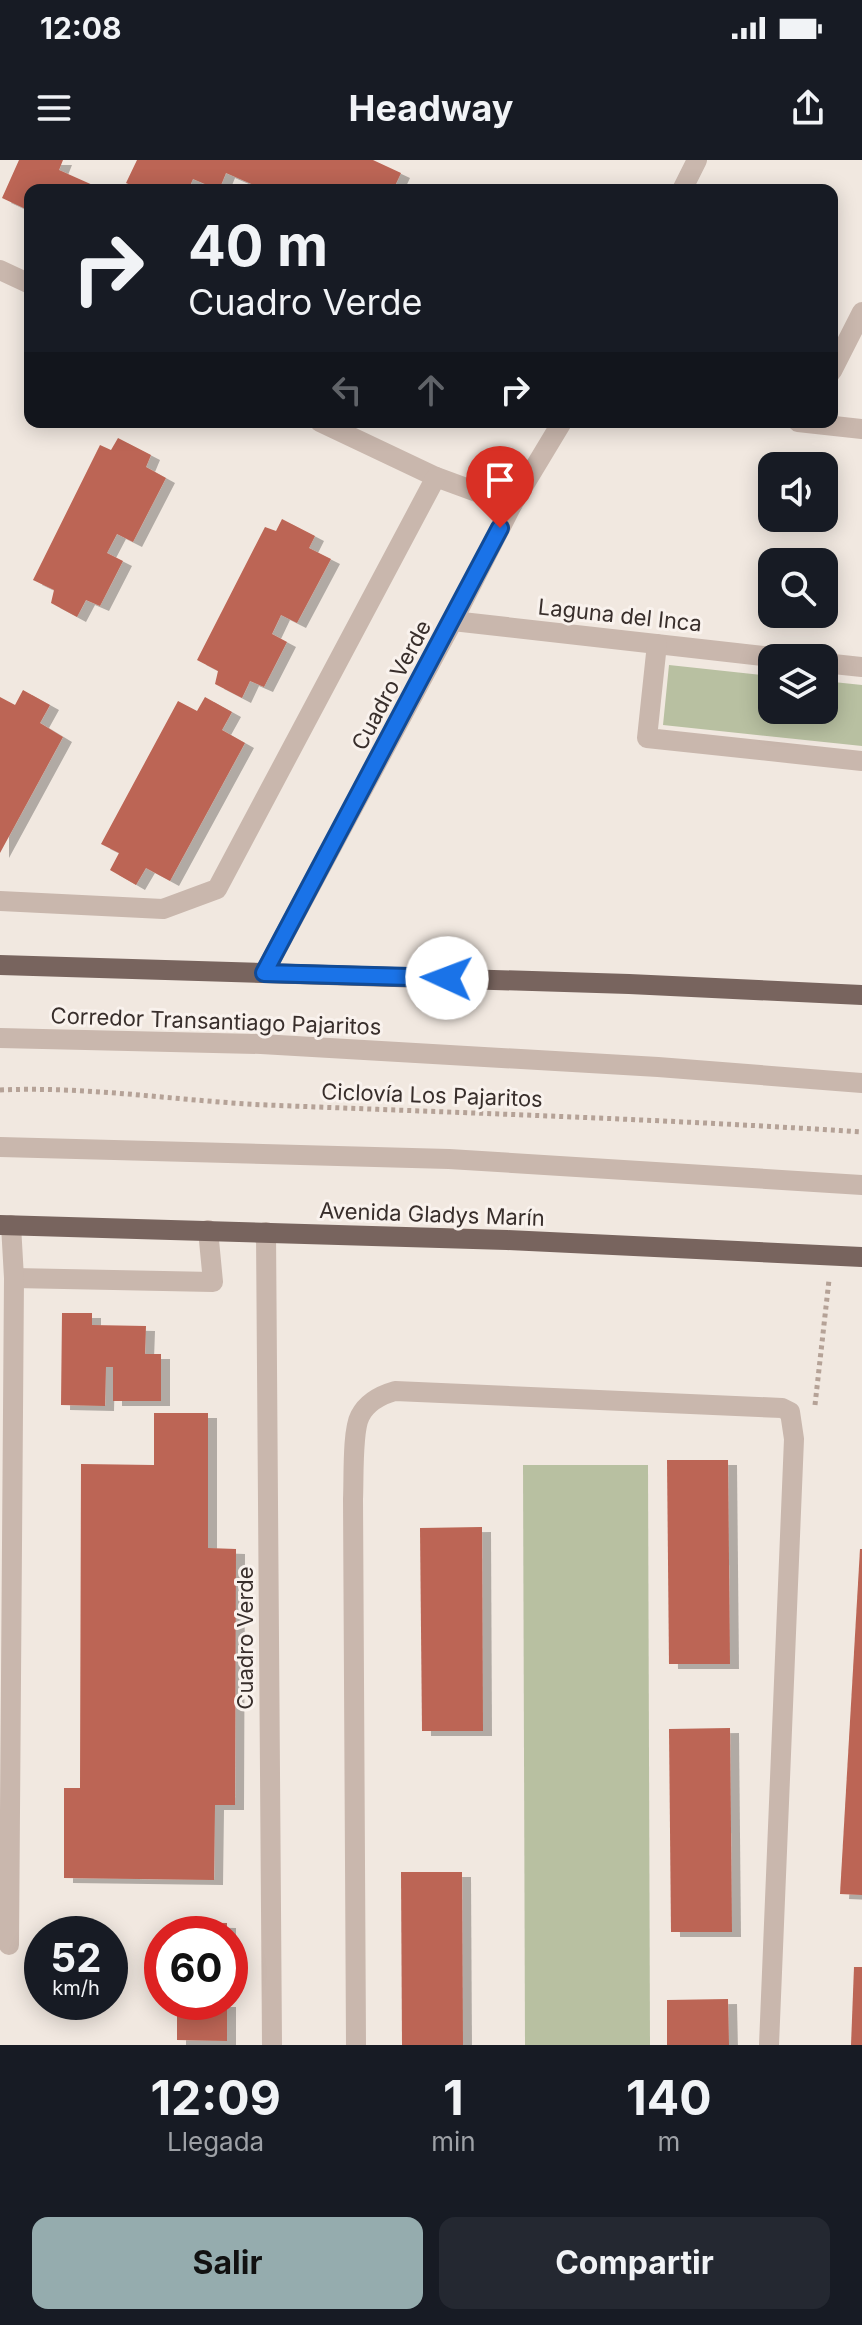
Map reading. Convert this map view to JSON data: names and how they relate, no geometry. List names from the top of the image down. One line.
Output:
{"streets":{"main road":["Avenida Gladys Marín"],"street":["Laguna del Inca","Cuadro Verde","Corredor Transantiago Pajaritos"],"path":["Ciclovía Los Pajaritos"]},"crossings":[["Laguna del Inca","Cuadro Verde"],["Cuadro Verde","Avenida Gladys Marín"]],"page":{"status":"12:08","header":"Headway","turn":["40 m","Cuadro Verde"],"speed":"52 km/h","limit":"60","eta":["12:09","Llegada","1","min","140","m"],"buttons":["Salir","Compartir"]}}
